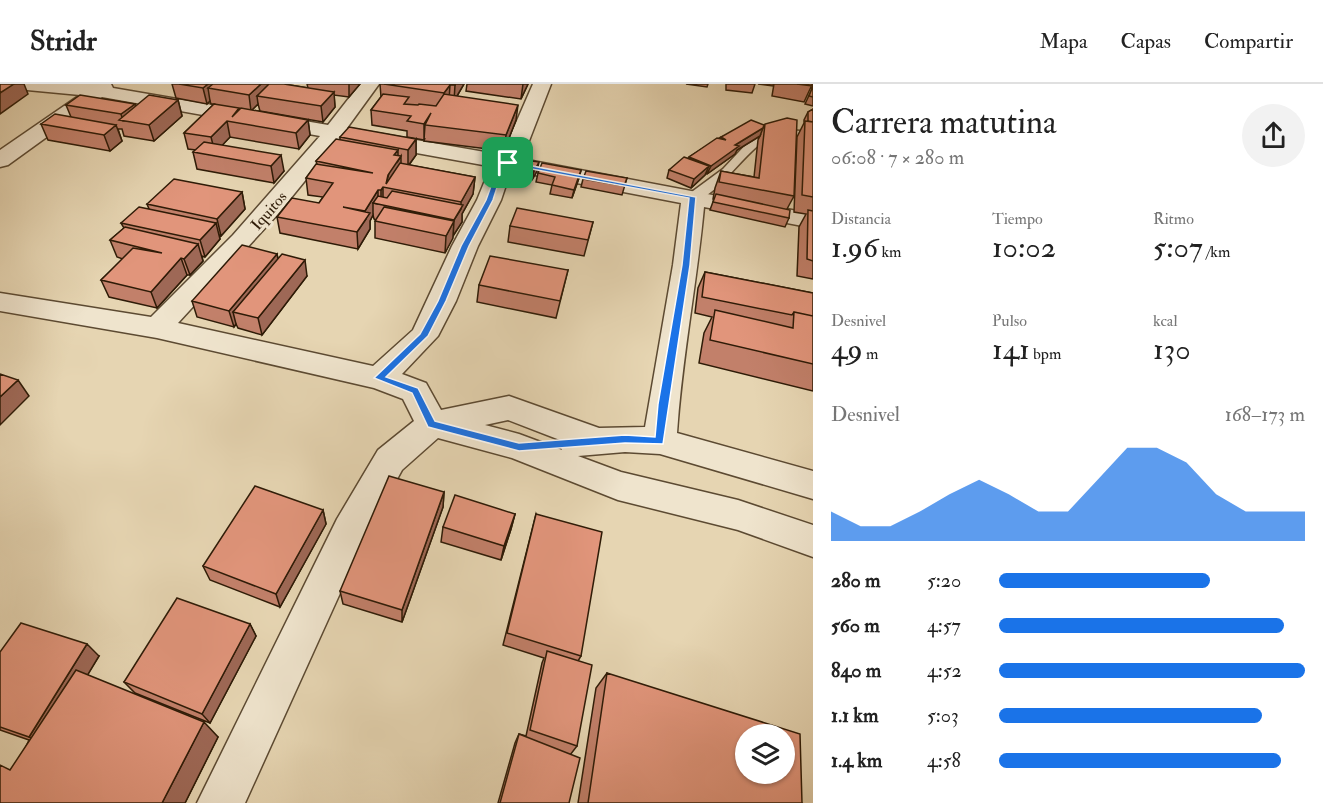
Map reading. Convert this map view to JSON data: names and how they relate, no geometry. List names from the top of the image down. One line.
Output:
{"streets":{"street":["Iquitos"]},"page":{"header":"Stridr","nav":["Mapa","Capas","Compartir"],"heading":["Carrera matutina","06:08 · 7 × 280 m"],"stats":[["Distancia","1.96 km"],["Tiempo","10:02"],["Ritmo","5:07 /km"],["Desnivel","49 m"],["Pulso","141 bpm"],["kcal","130"]],"chart":["Desnivel","168–173 m"],"list":[{"name":"280 m","note":"5:20"},{"name":"560 m","note":"4:57"},{"name":"840 m","note":"4:52"},{"name":"1.1 km","note":"5:03"},{"name":"1.4 km","note":"4:58"}]}}
